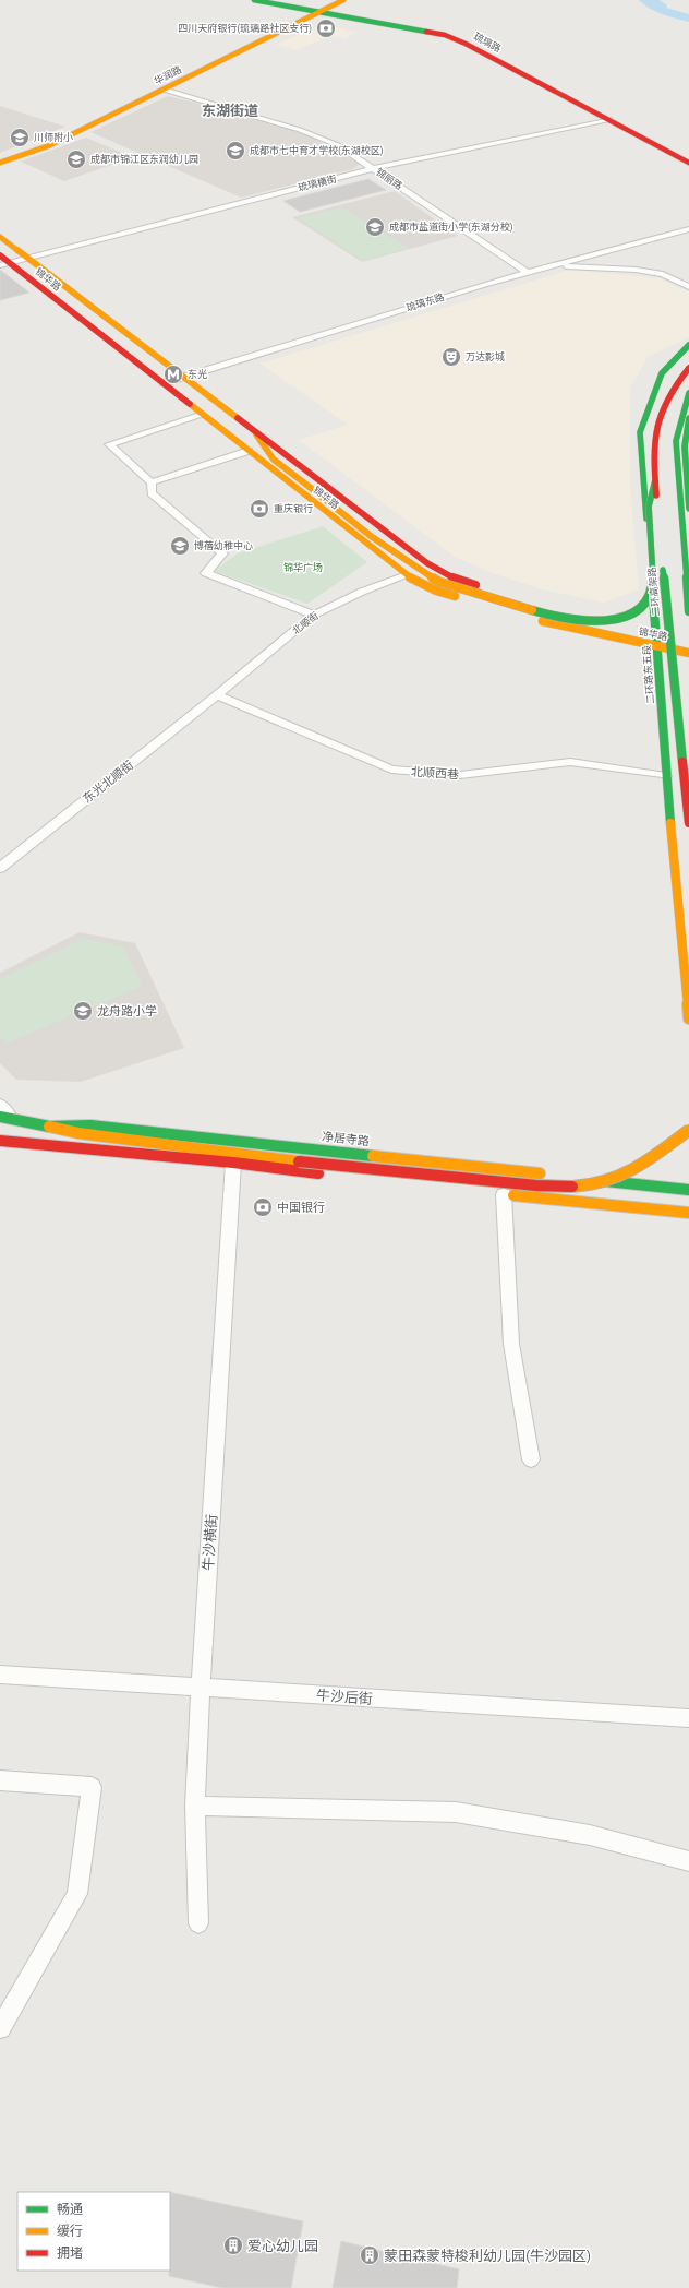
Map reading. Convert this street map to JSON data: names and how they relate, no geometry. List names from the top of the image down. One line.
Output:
{"streets":{"main road":["琉璃路","华润路","锦华路","二环高架路","二环路东五段","净居寺路"],"street":["锦丽路","琉璃横街","琉璃东路","北顺街","北顺西巷","东光北顺街","牛沙横街","牛沙后街"]},"crossings":[["琉璃路","华润路"],["琉璃路","琉璃横街"],["华润路","锦丽路"],["锦丽路","琉璃横街"],["锦丽路","琉璃东路"],["琉璃横街","锦华路"],["锦华路","琉璃东路"],["锦华路","北顺街"],["锦华路","二环路东五段"],["北顺街","北顺西巷"],["北顺街","东光北顺街"],["二环路东五段","北顺西巷"],["北顺西巷","东光北顺街"],["牛沙横街","牛沙后街"]],"districts":["东湖街道"],"parks":["锦华广场"],"places":{"bank":["四川天府银行(琉璃路社区支行)","重庆银行","中国银行"],"school or university":["川师附小","成都市七中育才学校(东湖校区)","成都市锦江区东润幼儿园","成都市盐道街小学(东湖分校)","博蓓幼稚中心","龙舟路小学"],"theatre":["万达影城"],"metro station":["东光"],"building":["爱心幼儿园","蒙田森蒙特梭利幼儿园(牛沙园区)"]},"legend":["畅通","缓行","拥堵"]}
